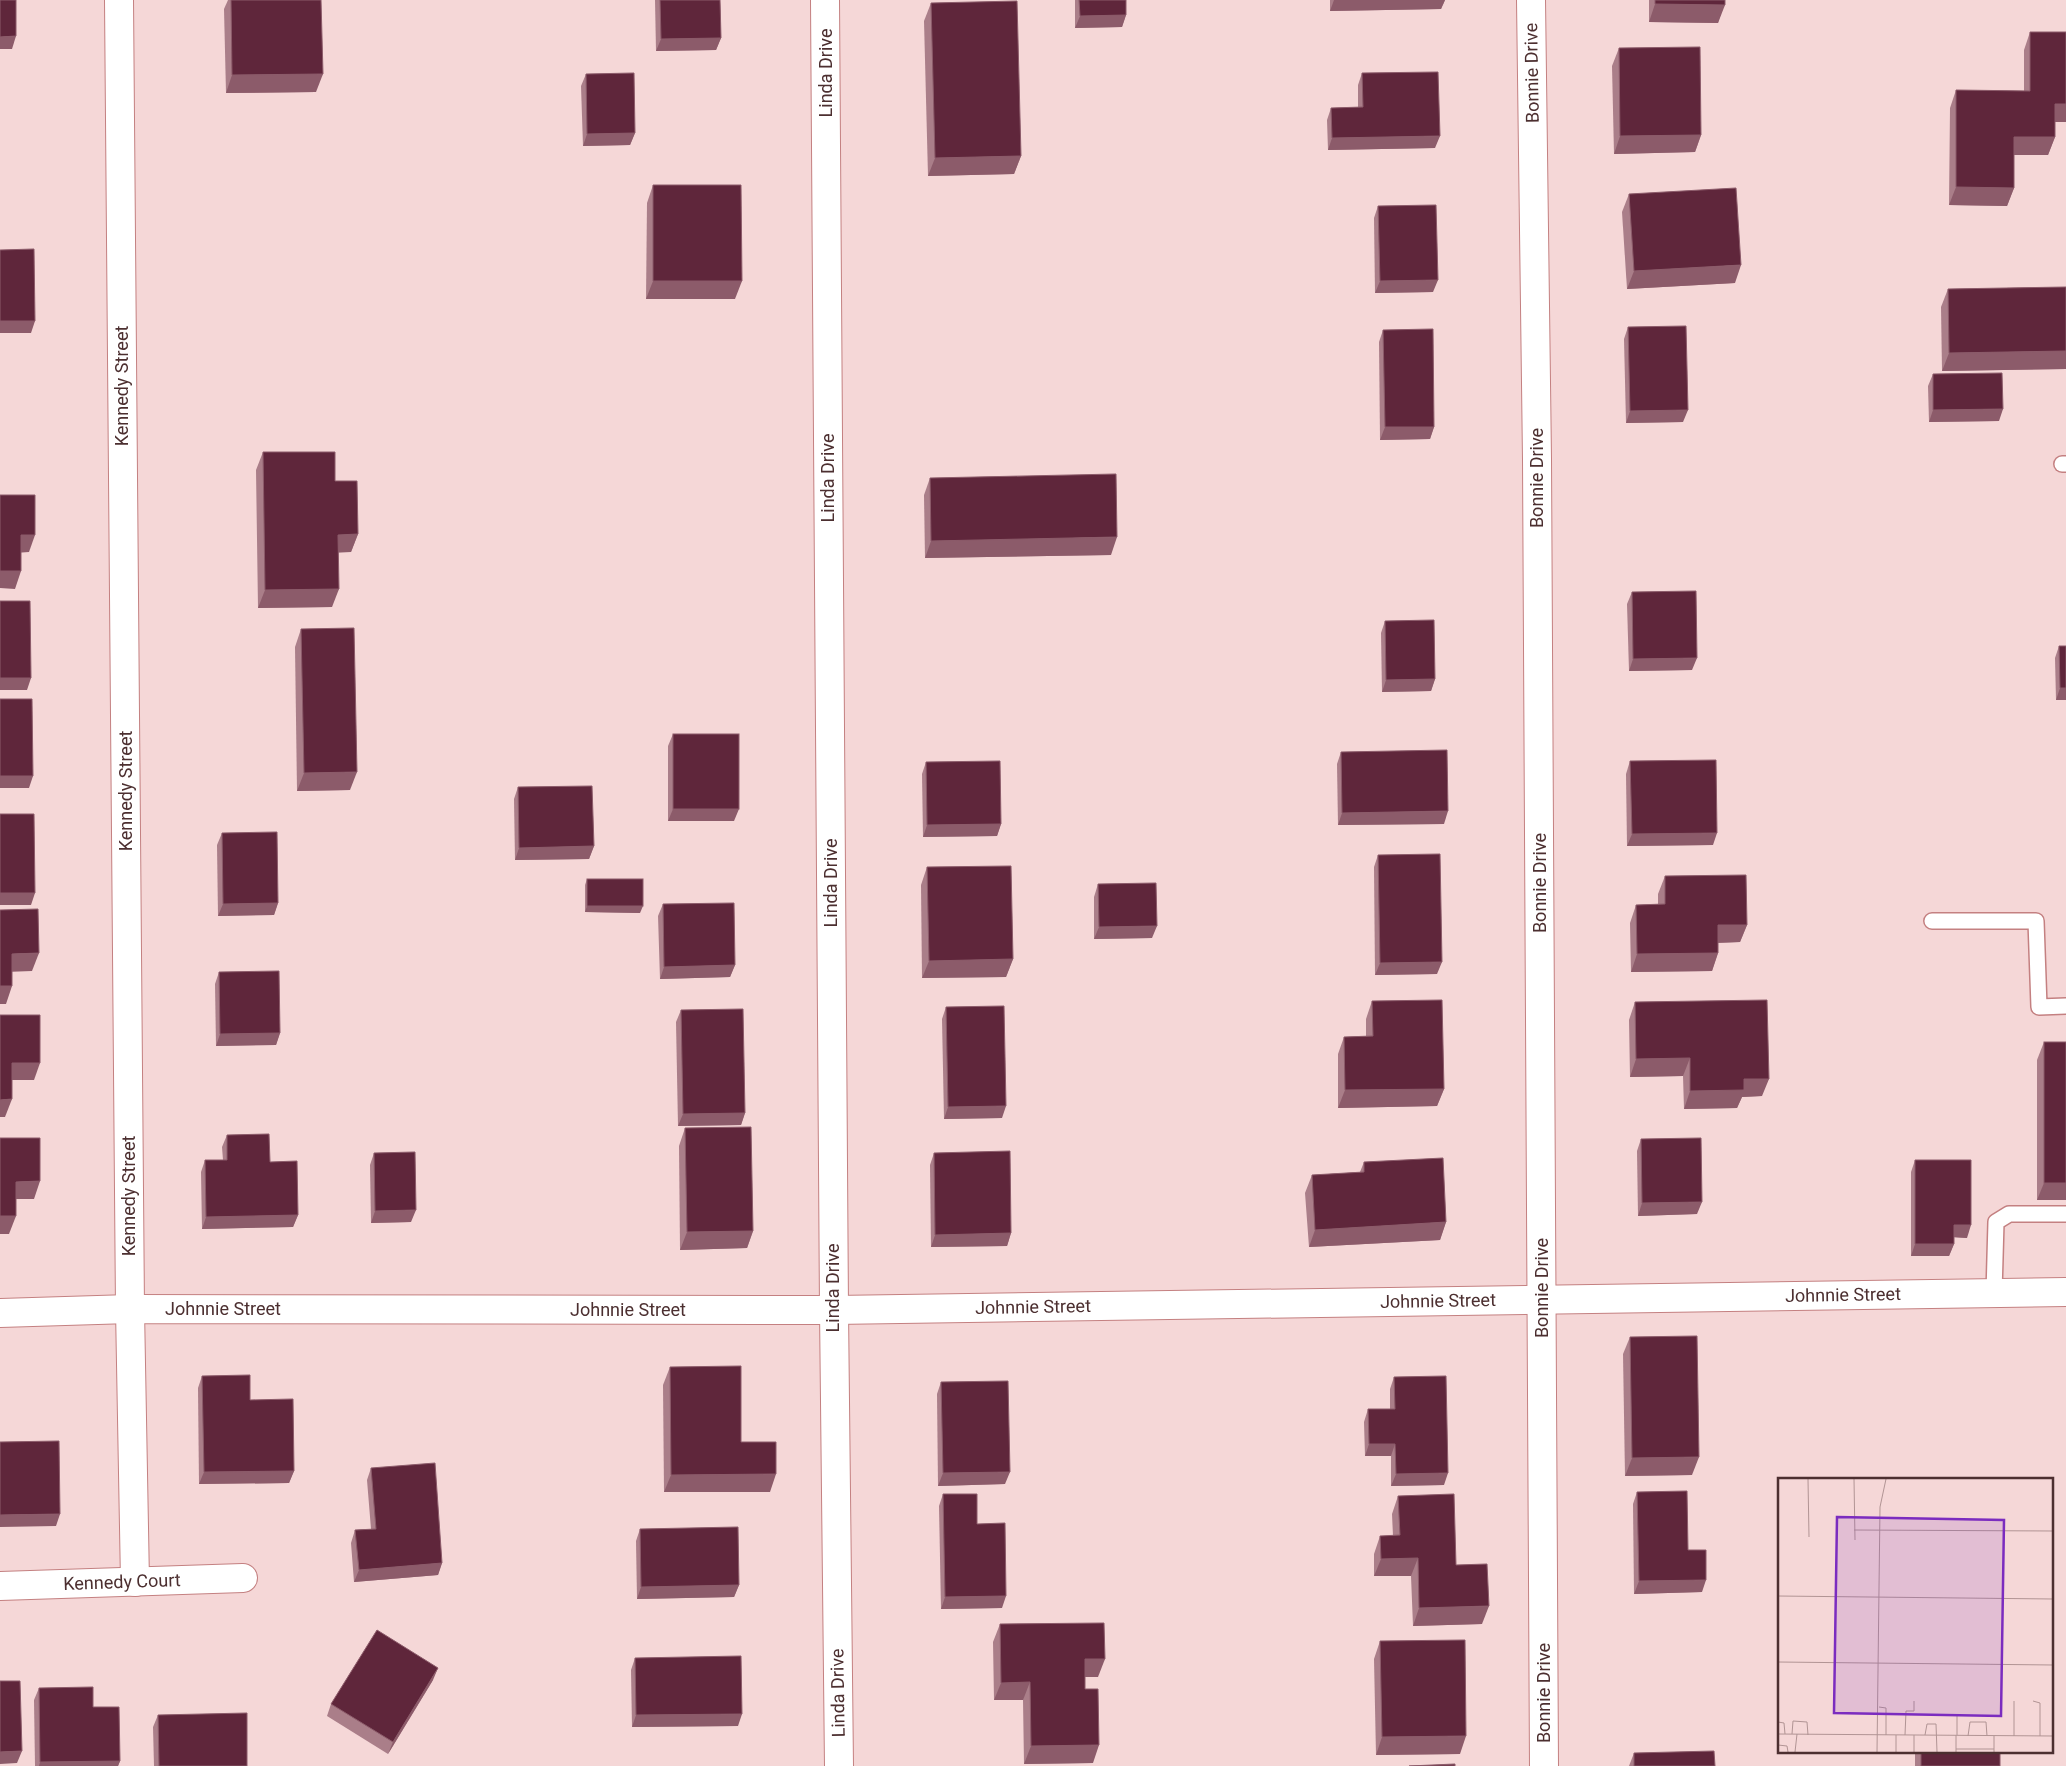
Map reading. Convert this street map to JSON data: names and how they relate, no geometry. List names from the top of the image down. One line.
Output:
{"streets":{"street":["Linda Drive","Bonnie Drive","Kennedy Street","Johnnie Street","Kennedy Court"]},"crossings":[["Linda Drive","Johnnie Street"],["Bonnie Drive","Johnnie Street"],["Kennedy Street","Johnnie Street"],["Kennedy Street","Kennedy Court"]]}
